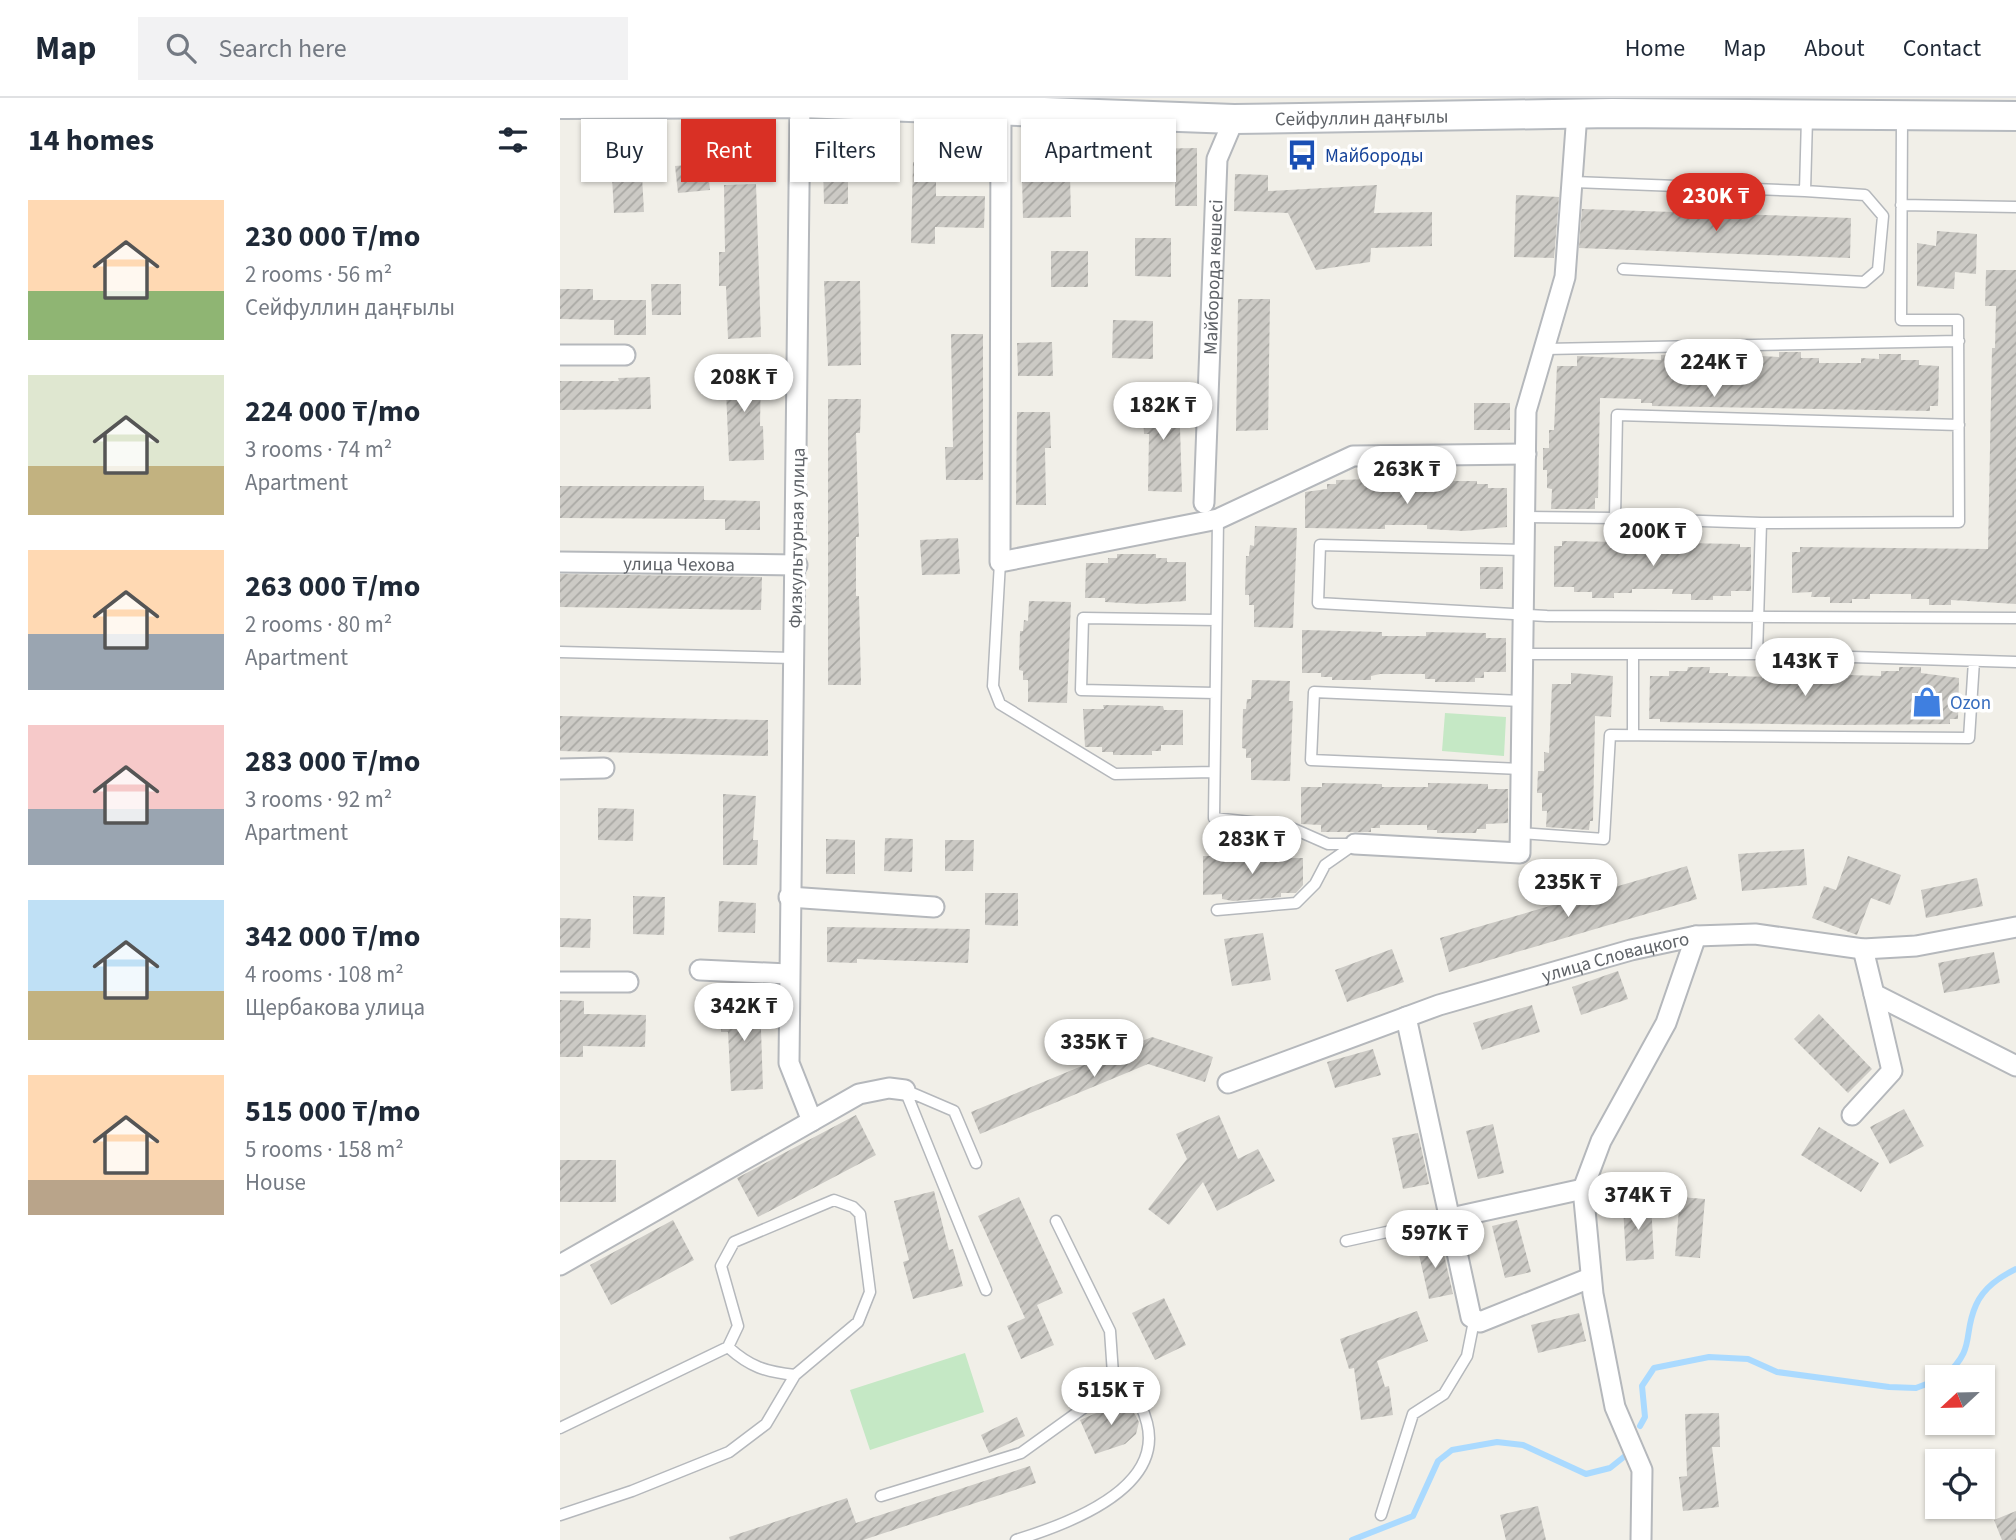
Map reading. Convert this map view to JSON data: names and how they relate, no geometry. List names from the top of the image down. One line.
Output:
{"streets":{"main road":["Сейфуллин даңғылы"],"street":["Майборода көшесі","Физкультурная улица","улица Чехова","улица Словацкого"]},"crossings":[["Сейфуллин даңғылы","Майборода көшесі"],["Сейфуллин даңғылы","Физкультурная улица"],["Физкультурная улица","улица Чехова"]],"places":{"bus stop":["Майбороды"],"shop":["Ozon"]},"north":"left","page":{"header":"Map","search":"Search here","nav":["Home","Map","About","Contact"],"heading":"14 homes","chip":["Buy","Rent","Filters","New","Apartment"],"price":["230K ₸","224K ₸","208K ₸","182K ₸","263K ₸","200K ₸","143K ₸","283K ₸","235K ₸","342K ₸","335K ₸","374K ₸","597K ₸","515K ₸"],"list":[{"name":"230 000 ₸/mo","note":"2 rooms · 56 m² · Сейфуллин даңғылы"},{"name":"224 000 ₸/mo","note":"3 rooms · 74 m² · Apartment"},{"name":"263 000 ₸/mo","note":"2 rooms · 80 m² · Apartment"},{"name":"283 000 ₸/mo","note":"3 rooms · 92 m² · Apartment"},{"name":"342 000 ₸/mo","note":"4 rooms · 108 m² · Щербакова улица"},{"name":"515 000 ₸/mo","note":"5 rooms · 158 m² · House"}]}}
